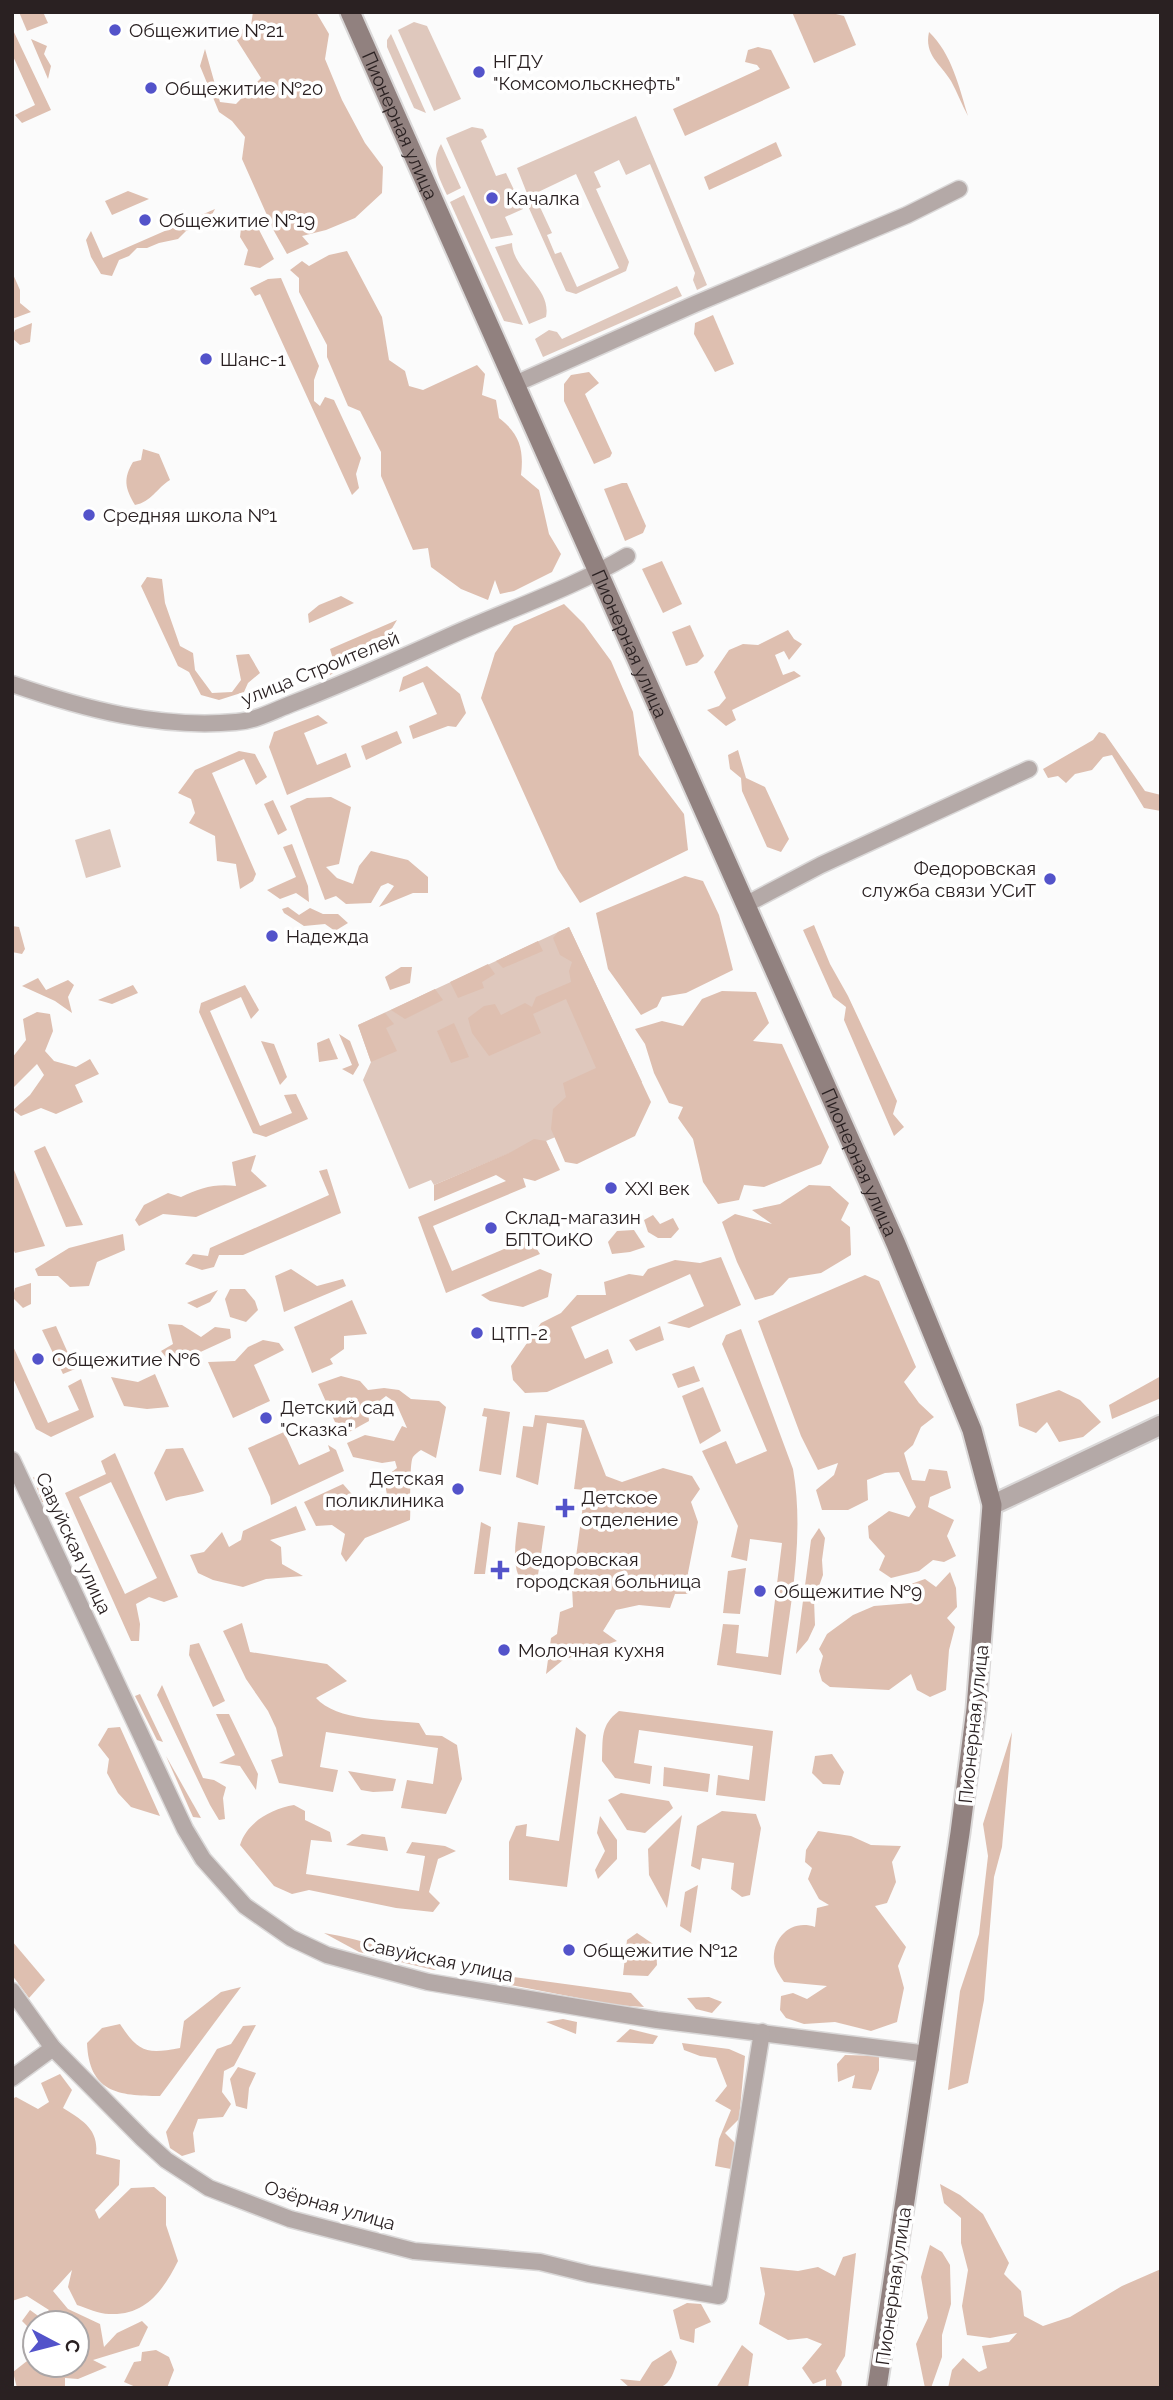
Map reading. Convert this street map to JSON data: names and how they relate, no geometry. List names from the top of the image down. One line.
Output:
{"streets":{"main road":["Пионерная улица"],"street":["улица Строителей","Савуйская улица","Озёрная улица"]},"crossings":[["Пионерная улица","улица Строителей"],["Пионерная улица","Савуйская улица"],["Савуйская улица","Озёрная улица"]],"places":{"other":["Общежитие №21","НГДУ \"Комсомольскнефть\"","Общежитие №20","Качалка","Общежитие №19","Шанс-1","Средняя школа №1","Федоровская служба связи УСиТ","Надежда","XXI век","Склад-магазин БПТОиКО","ЦТП-2","Общежитие №6","Детский сад \"Сказка\"","Детская поликлиника","Общежитие №9","Молочная кухня","Общежитие №12"],"health":["Детское отделение","Федоровская городская больница"]},"north":"right"}
